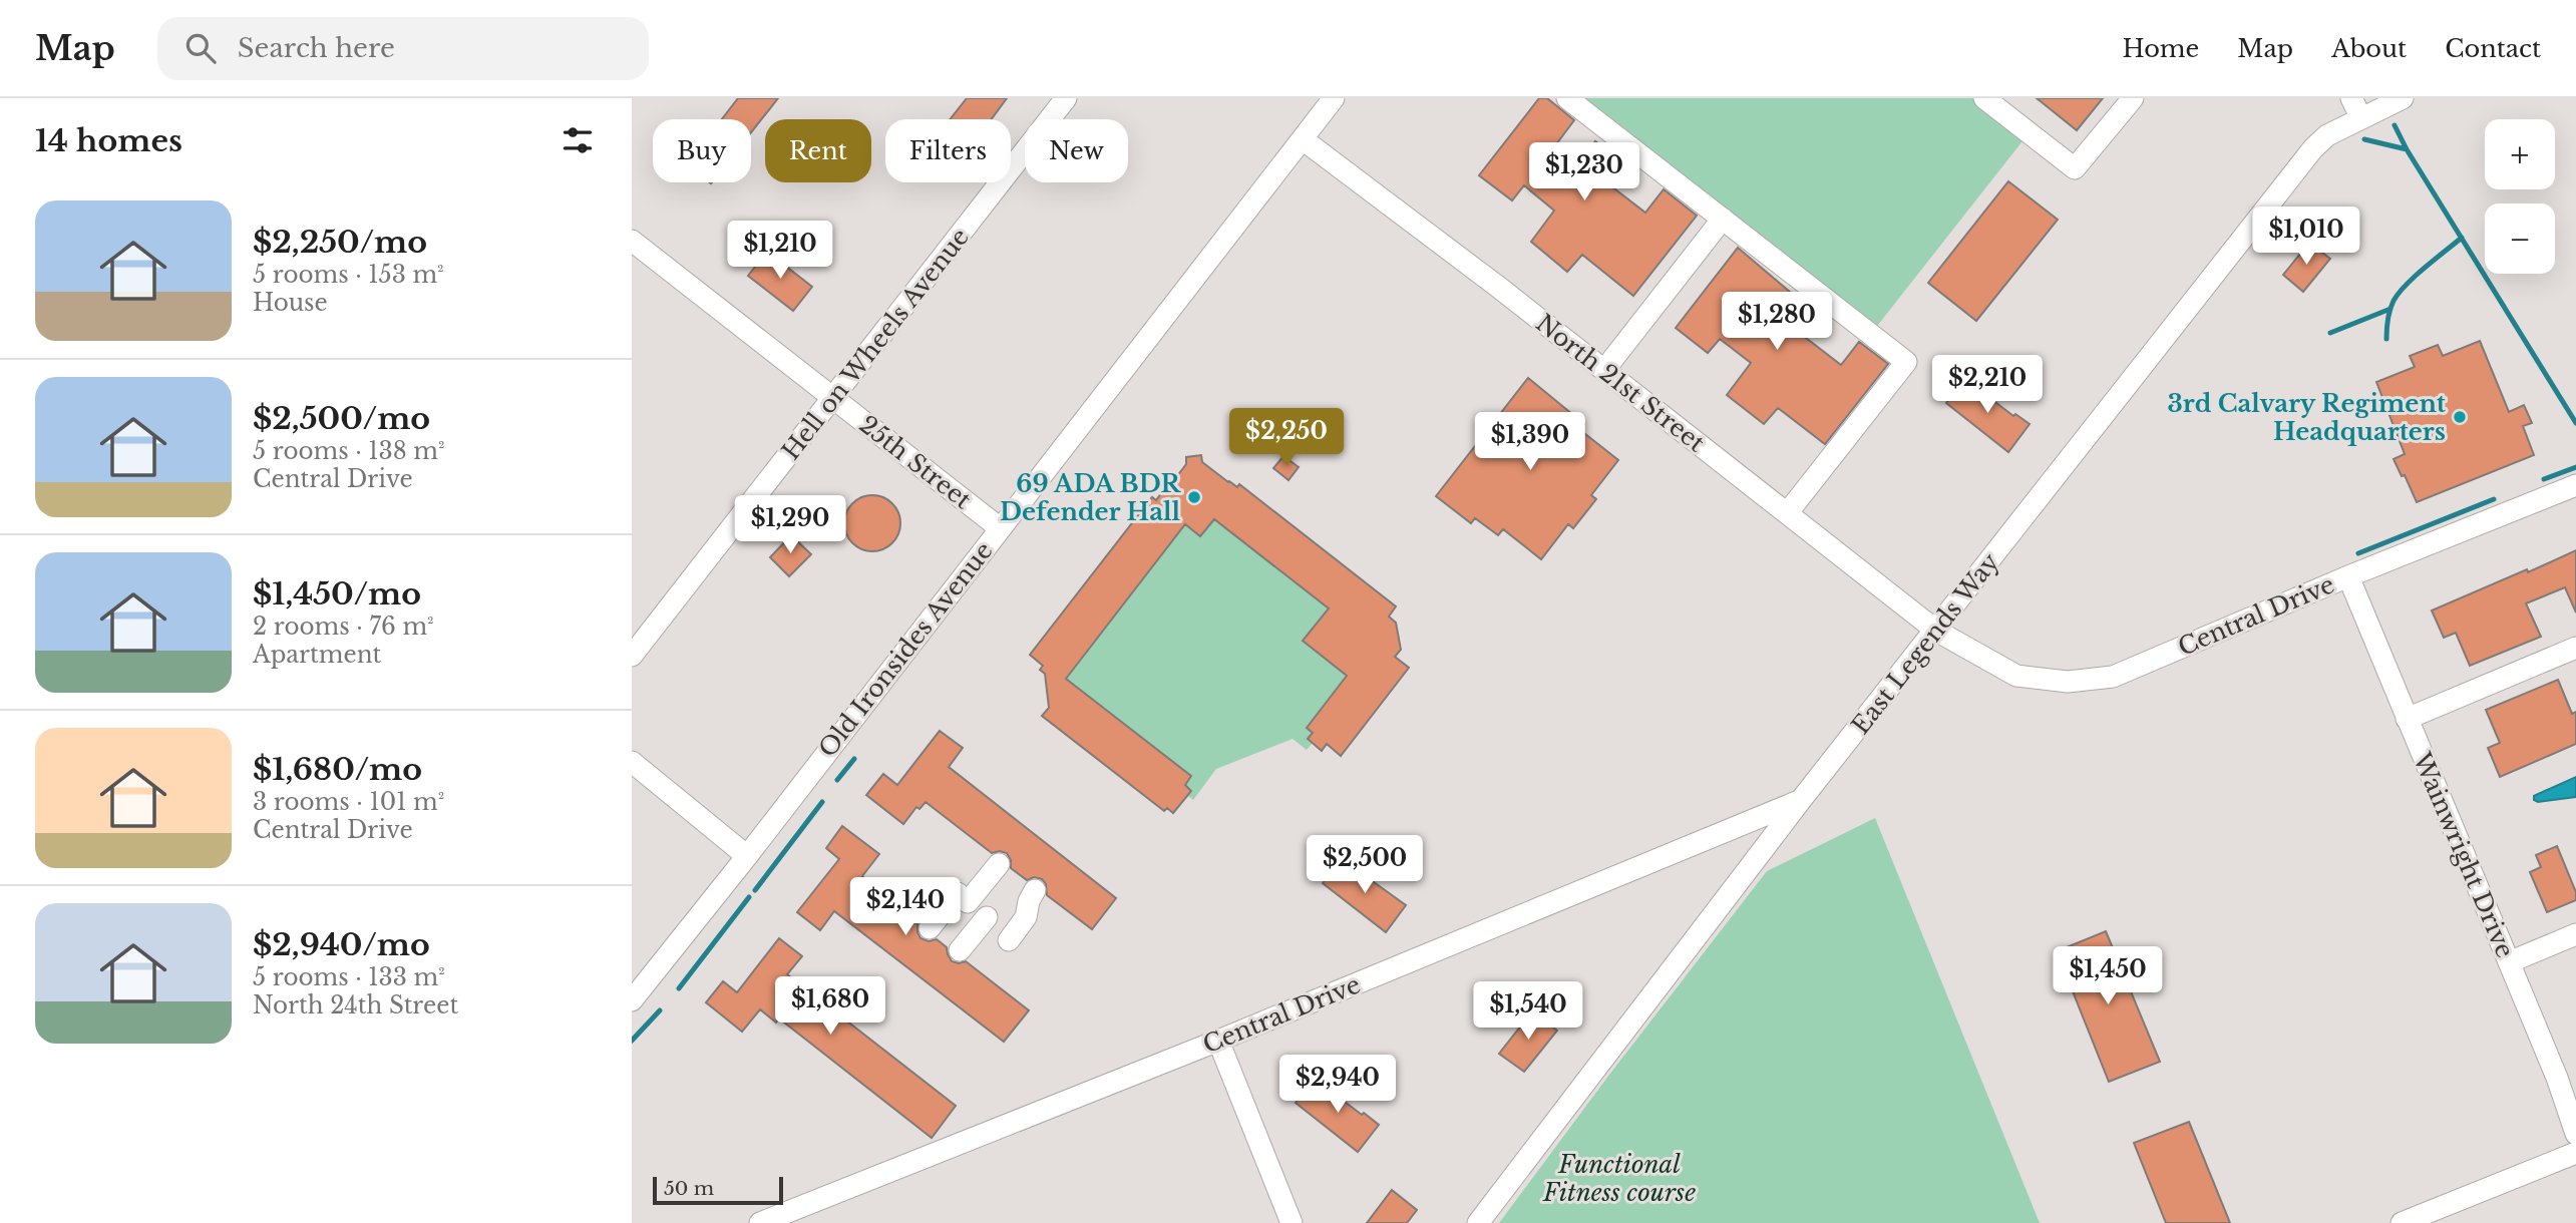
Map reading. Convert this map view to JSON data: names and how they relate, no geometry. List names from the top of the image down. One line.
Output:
{"streets":{"street":["Hell on Wheels Avenue","North 21st Street","25th Street","Central Drive","East Legends Way","Old Ironsides Avenue","Wainwright Drive"]},"crossings":[["Hell on Wheels Avenue","25th Street"],["North 21st Street","Central Drive"],["North 21st Street","East Legends Way"],["North 21st Street","Old Ironsides Avenue"],["25th Street","Old Ironsides Avenue"],["Central Drive","East Legends Way"],["Central Drive","Wainwright Drive"]],"parks":["Functional Fitness course"],"places":["3rd Calvary Regiment Headquarters","69 ADA BDR Defender Hall"],"scale_bar":"50 m","page":{"header":"Map","search":"Search here","nav":["Home","Map","About","Contact"],"heading":"14 homes","map_buttons":["+","−"],"chip":["Buy","Rent","Filters","New"],"price":["$1,230","$1,010","$1,210","$1,280","$2,210","$2,250","$1,390","$1,290","$2,500","$2,140","$1,450","$1,680","$1,540","$2,940"],"list":[{"name":"$2,250/mo","note":"5 rooms · 153 m² · House"},{"name":"$2,500/mo","note":"5 rooms · 138 m² · Central Drive"},{"name":"$1,450/mo","note":"2 rooms · 76 m² · Apartment"},{"name":"$1,680/mo","note":"3 rooms · 101 m² · Central Drive"},{"name":"$2,940/mo","note":"5 rooms · 133 m² · North 24th Street"}],"scale":"50 m"}}
